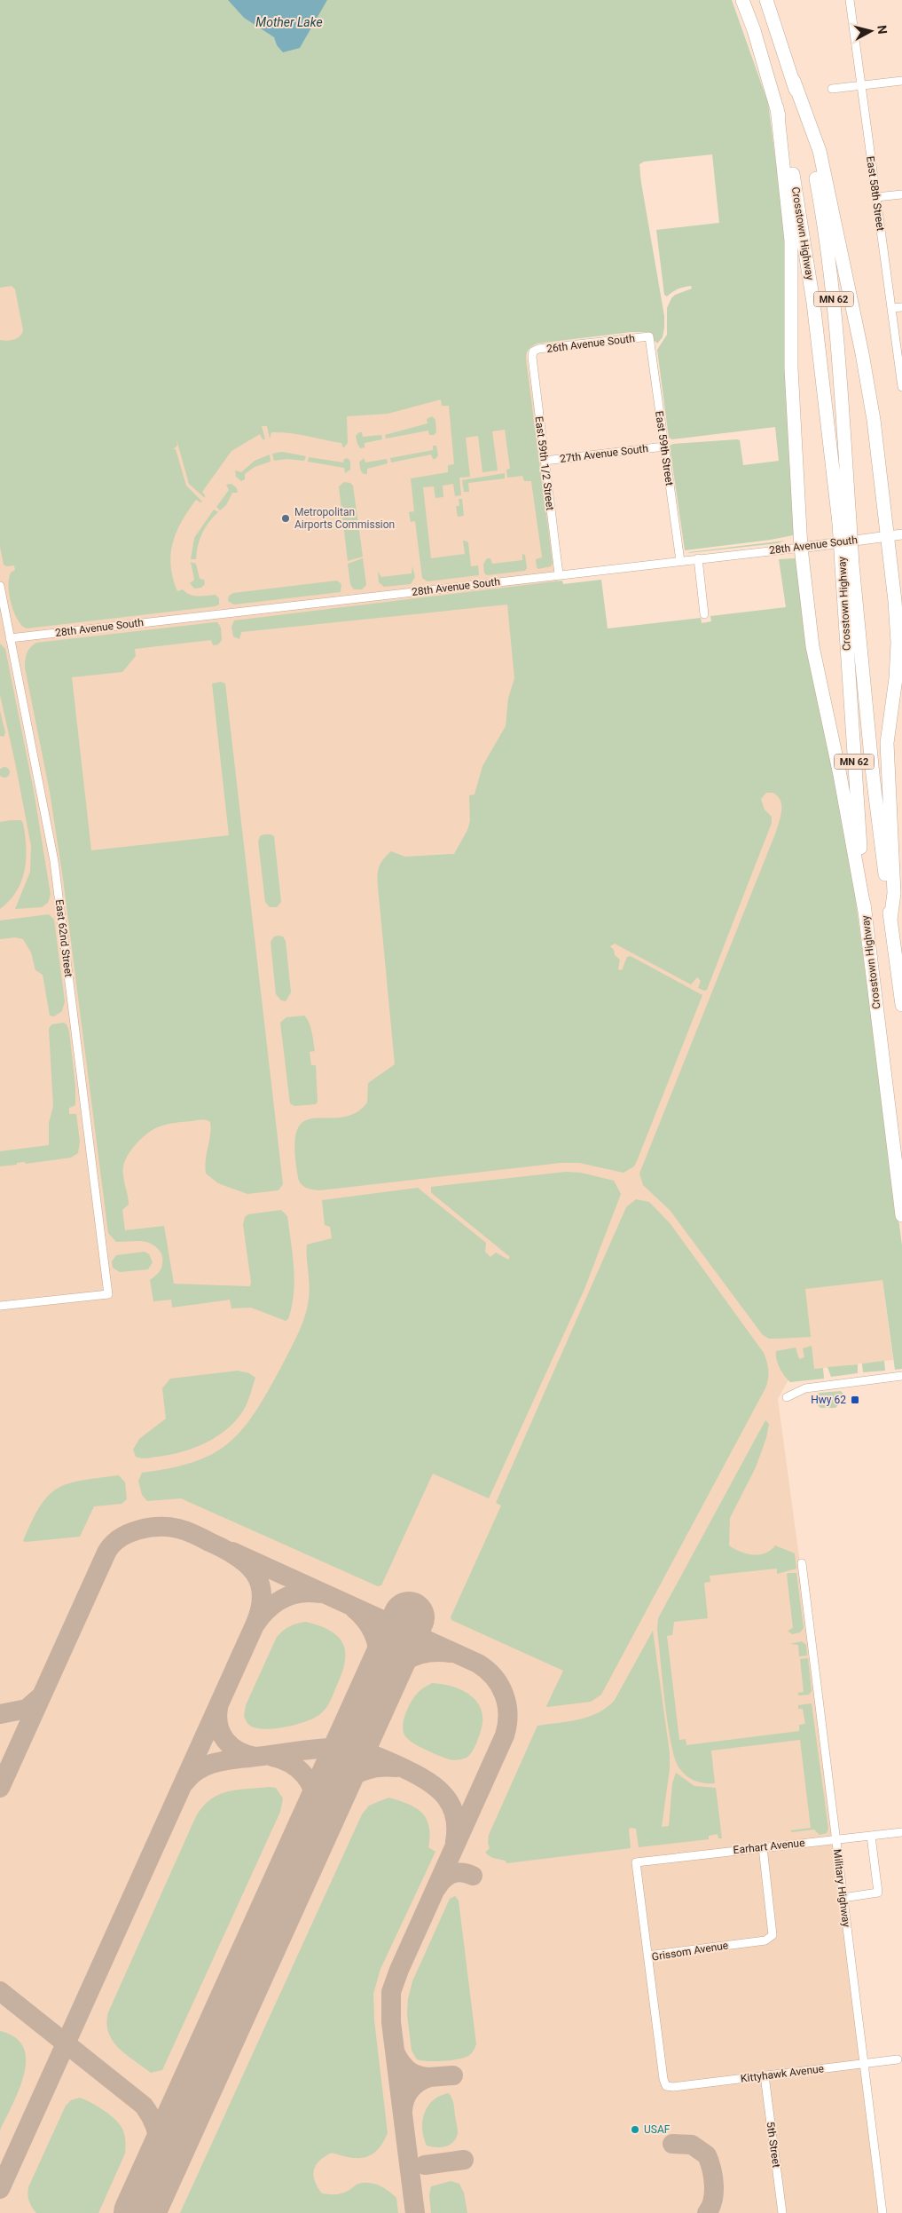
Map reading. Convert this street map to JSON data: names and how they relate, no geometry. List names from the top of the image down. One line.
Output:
{"streets":{"highway":["Crosstown Highway","MN 62"],"street":["East 58th Street","26th Avenue South","East 59th Street","27th Avenue South","East 59th 1/2 Street","28th Avenue South","East 62nd Street","Earhart Avenue","Military Highway","Grissom Avenue","Kittyhawk Avenue","5th Street"]},"crossings":[["26th Avenue South","East 59th Street"],["26th Avenue South","East 59th 1/2 Street"],["East 59th Street","27th Avenue South"],["East 59th Street","28th Avenue South"],["27th Avenue South","East 59th 1/2 Street"],["East 59th 1/2 Street","28th Avenue South"],["28th Avenue South","East 62nd Street"],["Earhart Avenue","Military Highway"],["Earhart Avenue","Grissom Avenue"],["Military Highway","Kittyhawk Avenue"],["Grissom Avenue","Kittyhawk Avenue"],["Kittyhawk Avenue","5th Street"]],"water":["Mother Lake"],"places":{"other":["Metropolitan Airports Commission","USAF"],"transit":["Hwy 62"]},"north":"right"}
